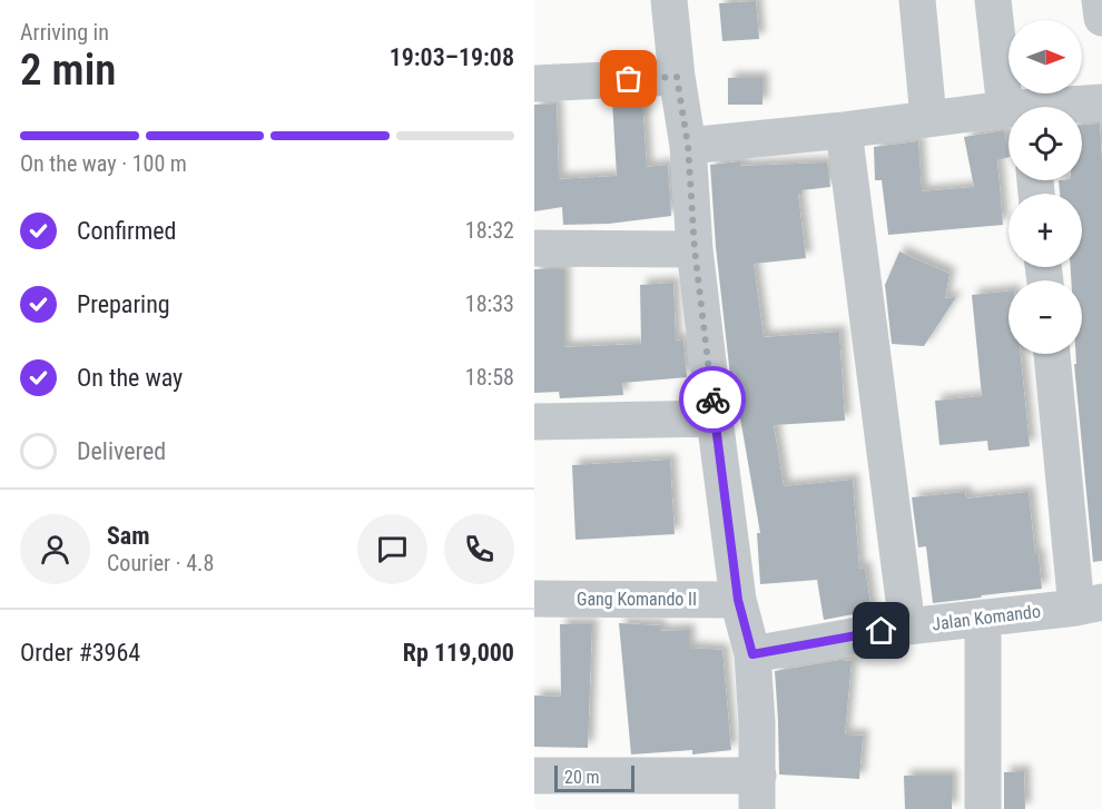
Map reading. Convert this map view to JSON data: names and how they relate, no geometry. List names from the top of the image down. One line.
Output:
{"streets":{"street":["Gang Komando II","Jalan Komando"]},"scale_bar":"20 m","north":"right","page":{"heading":["2 min","Arriving in","19:03–19:08"],"panel":["Sam","Courier · 4.8","Order #3964","Rp 119,000"],"map_buttons":["+","−"],"bar":"On the way · 100 m","list":[["Confirmed","18:32"],["Preparing","18:33"],["On the way","18:58"],"Delivered"],"scale":"20 m"}}
